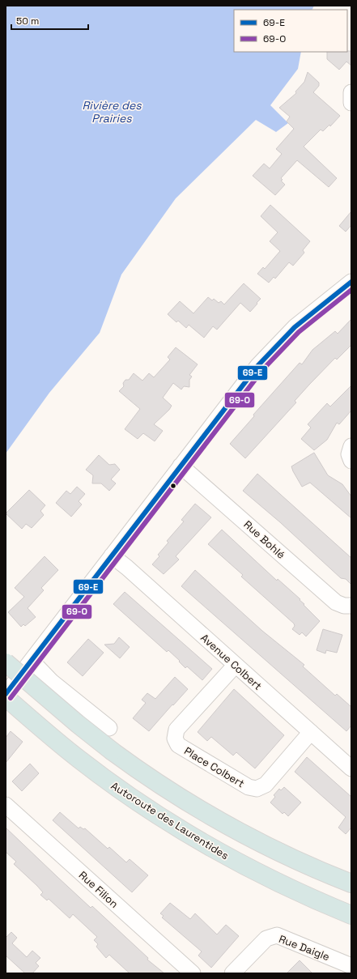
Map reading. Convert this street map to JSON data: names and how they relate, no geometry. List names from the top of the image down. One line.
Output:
{"streets":{"highway":["Autoroute des Laurentides"],"street":["Rue Bohlé","Avenue Colbert","Place Colbert","Rue Filion","Rue Daigle"]},"crossings":[["Avenue Colbert","Place Colbert"]],"water":["Rivière des Prairies"],"lines":["transit line 69-E","transit line 69-O"],"legend":["69-E","69-O"],"scale_bar":"50 m"}
